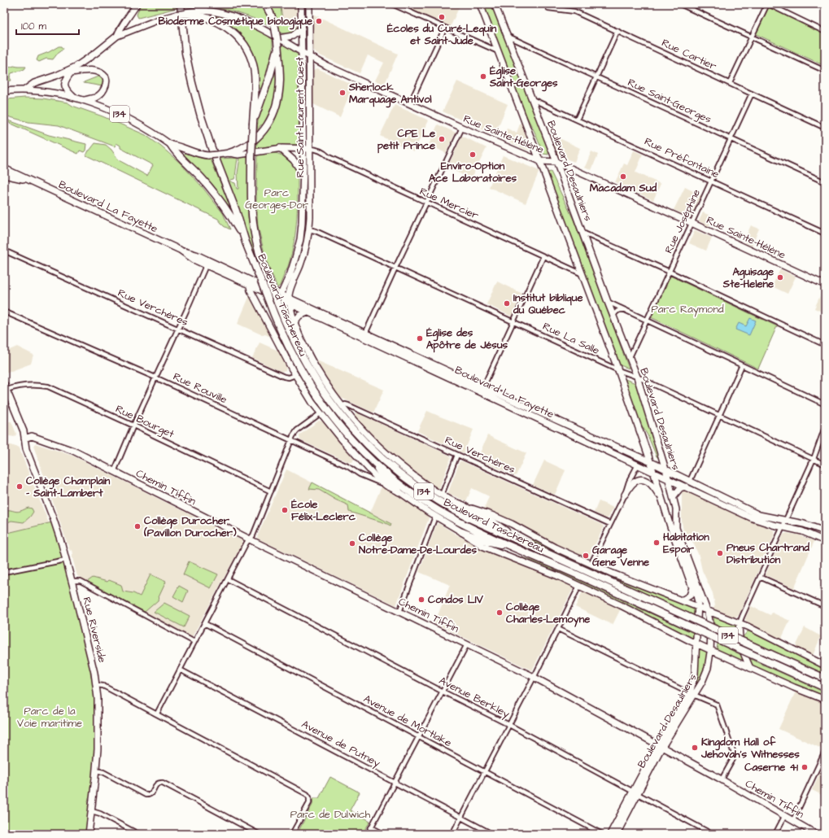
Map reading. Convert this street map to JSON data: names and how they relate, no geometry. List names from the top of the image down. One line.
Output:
{"streets":{"highway":["134","Boulevard Taschereau"],"street":["Rue Cartier","Rue Saint-Georges","Rue Saint-Laurent Ouest","Rue Sainte-Hélène","Rue Préfontaine","Boulevard Desaulniers","Rue Mercier","Boulevard La Fayette","Rue Joséphine","Rue Verchères","Rue La Salle","Rue Rouville","Rue Bourget","Chemin Tiffin","Rue Riverside","Avenue Berkley","Avenue de Mortlake","Avenue de Putney"]},"crossings":[["Rue Cartier","Rue Joséphine"],["Rue Saint-Georges","Boulevard Desaulniers"],["Rue Saint-Georges","Rue Joséphine"],["Rue Saint-Laurent Ouest","Rue Sainte-Hélène"],["Rue Saint-Laurent Ouest","Rue Mercier"],["Rue Saint-Laurent Ouest","Boulevard La Fayette"],["Rue Saint-Laurent Ouest","Rue La Salle"],["Rue Sainte-Hélène","Boulevard Desaulniers"],["Rue Sainte-Hélène","Rue Joséphine"],["Rue Sainte-Hélène","Boulevard Taschereau"],["Rue Préfontaine","Boulevard Desaulniers"],["Rue Préfontaine","Rue Joséphine"],["Boulevard Desaulniers","Rue Mercier"],["Boulevard Desaulniers","Boulevard La Fayette"],["Boulevard Desaulniers","Rue Joséphine"],["Boulevard Desaulniers","Boulevard Taschereau"],["Boulevard Desaulniers","Rue La Salle"],["Boulevard Desaulniers","Chemin Tiffin"],["Boulevard Desaulniers","Avenue Berkley"],["Boulevard La Fayette","Boulevard Taschereau"],["Boulevard Taschereau","Rue Verchères"],["Boulevard Taschereau","Rue Rouville"],["Rue Bourget","Rue Riverside"],["Chemin Tiffin","Rue Riverside"]],"parks":["Parc Georges-Dor","Parc Raymond","Parc de la Voie maritime","Parc de Dulwich"],"places":["Écoles du Curé-Lequin et Saint-Jude","Bioderme Cosmétique biologique","Église Saint-Georges","Sherlock Marquage Antivol","CPE Le petit Prince","Enviro-Option Ace Laboratoires","Macadam Sud","Aguisage Ste-Helene","Institut biblique du Québec","Église des Apôtre de Jésus","Collège Champlain - Saint-Lambert","École Félix-Leclerc","Collège Durocher (Pavillon Durocher)","Habitation Espoir","Collège Notre-Dame-De-Lourdes","Pneus Chartrand Distribution","Garage Gene Venne","Condos LIV","Collège Charles-Lemoyne","Kingdom Hall of Jehovah's Witnesses","Caserne 41"],"scale_bar":"100 m"}
